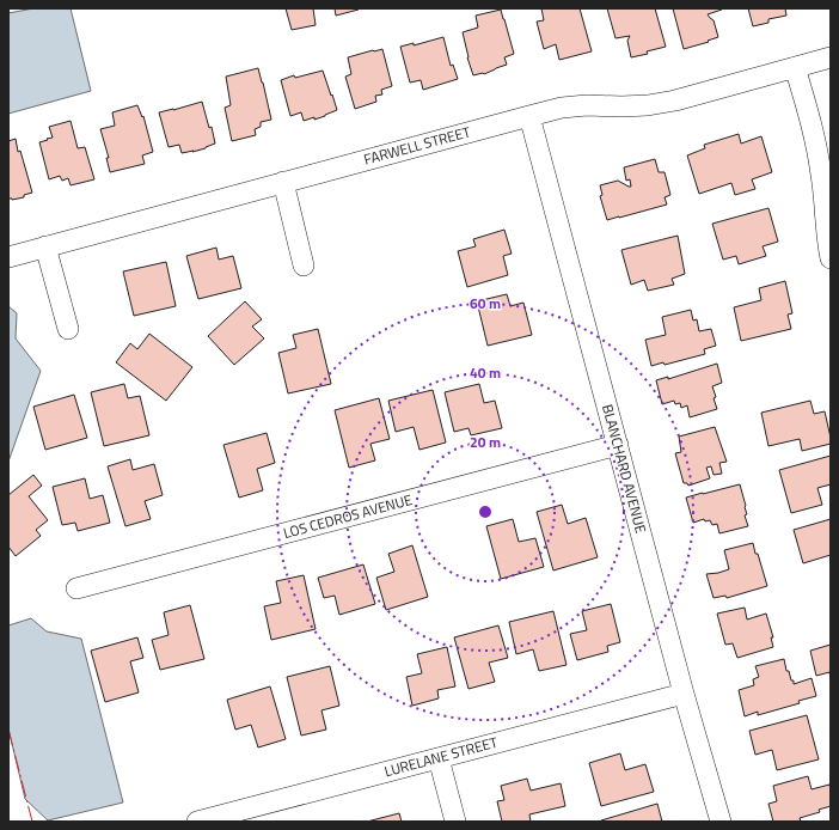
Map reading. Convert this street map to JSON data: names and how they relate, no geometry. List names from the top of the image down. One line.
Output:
{"streets":{"street":["FARWELL STREET","BLANCHARD AVENUE","LOS CEDROS AVENUE","LURELANE STREET"]},"crossings":[["FARWELL STREET","BLANCHARD AVENUE"],["BLANCHARD AVENUE","LOS CEDROS AVENUE"],["BLANCHARD AVENUE","LURELANE STREET"]],"rings":["60 m","40 m","20 m"]}
